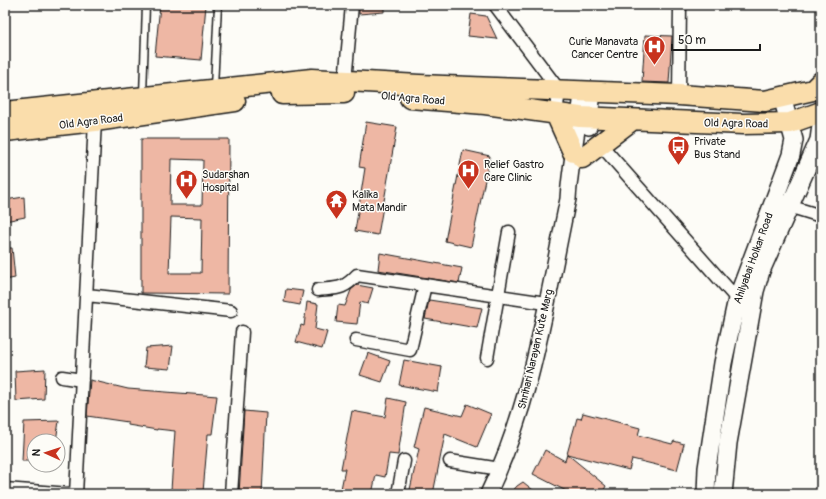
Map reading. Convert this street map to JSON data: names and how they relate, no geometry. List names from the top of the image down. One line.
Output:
{"streets":{"main road":["Old Agra Road","Ahilyabai Holkar Road"],"street":["Shrihari Narayan Kute Marg"]},"crossings":[["Old Agra Road","Ahilyabai Holkar Road"],["Old Agra Road","Shrihari Narayan Kute Marg"]],"places":{"hospital":["Curie Manavata Cancer Centre","Relief Gastro Care Clinic","Sudarshan Hospital"],"bus stop":["Private Bus Stand"],"temple":["Kalika Mata Mandir"]},"scale_bar":"50 m","north":"left"}
